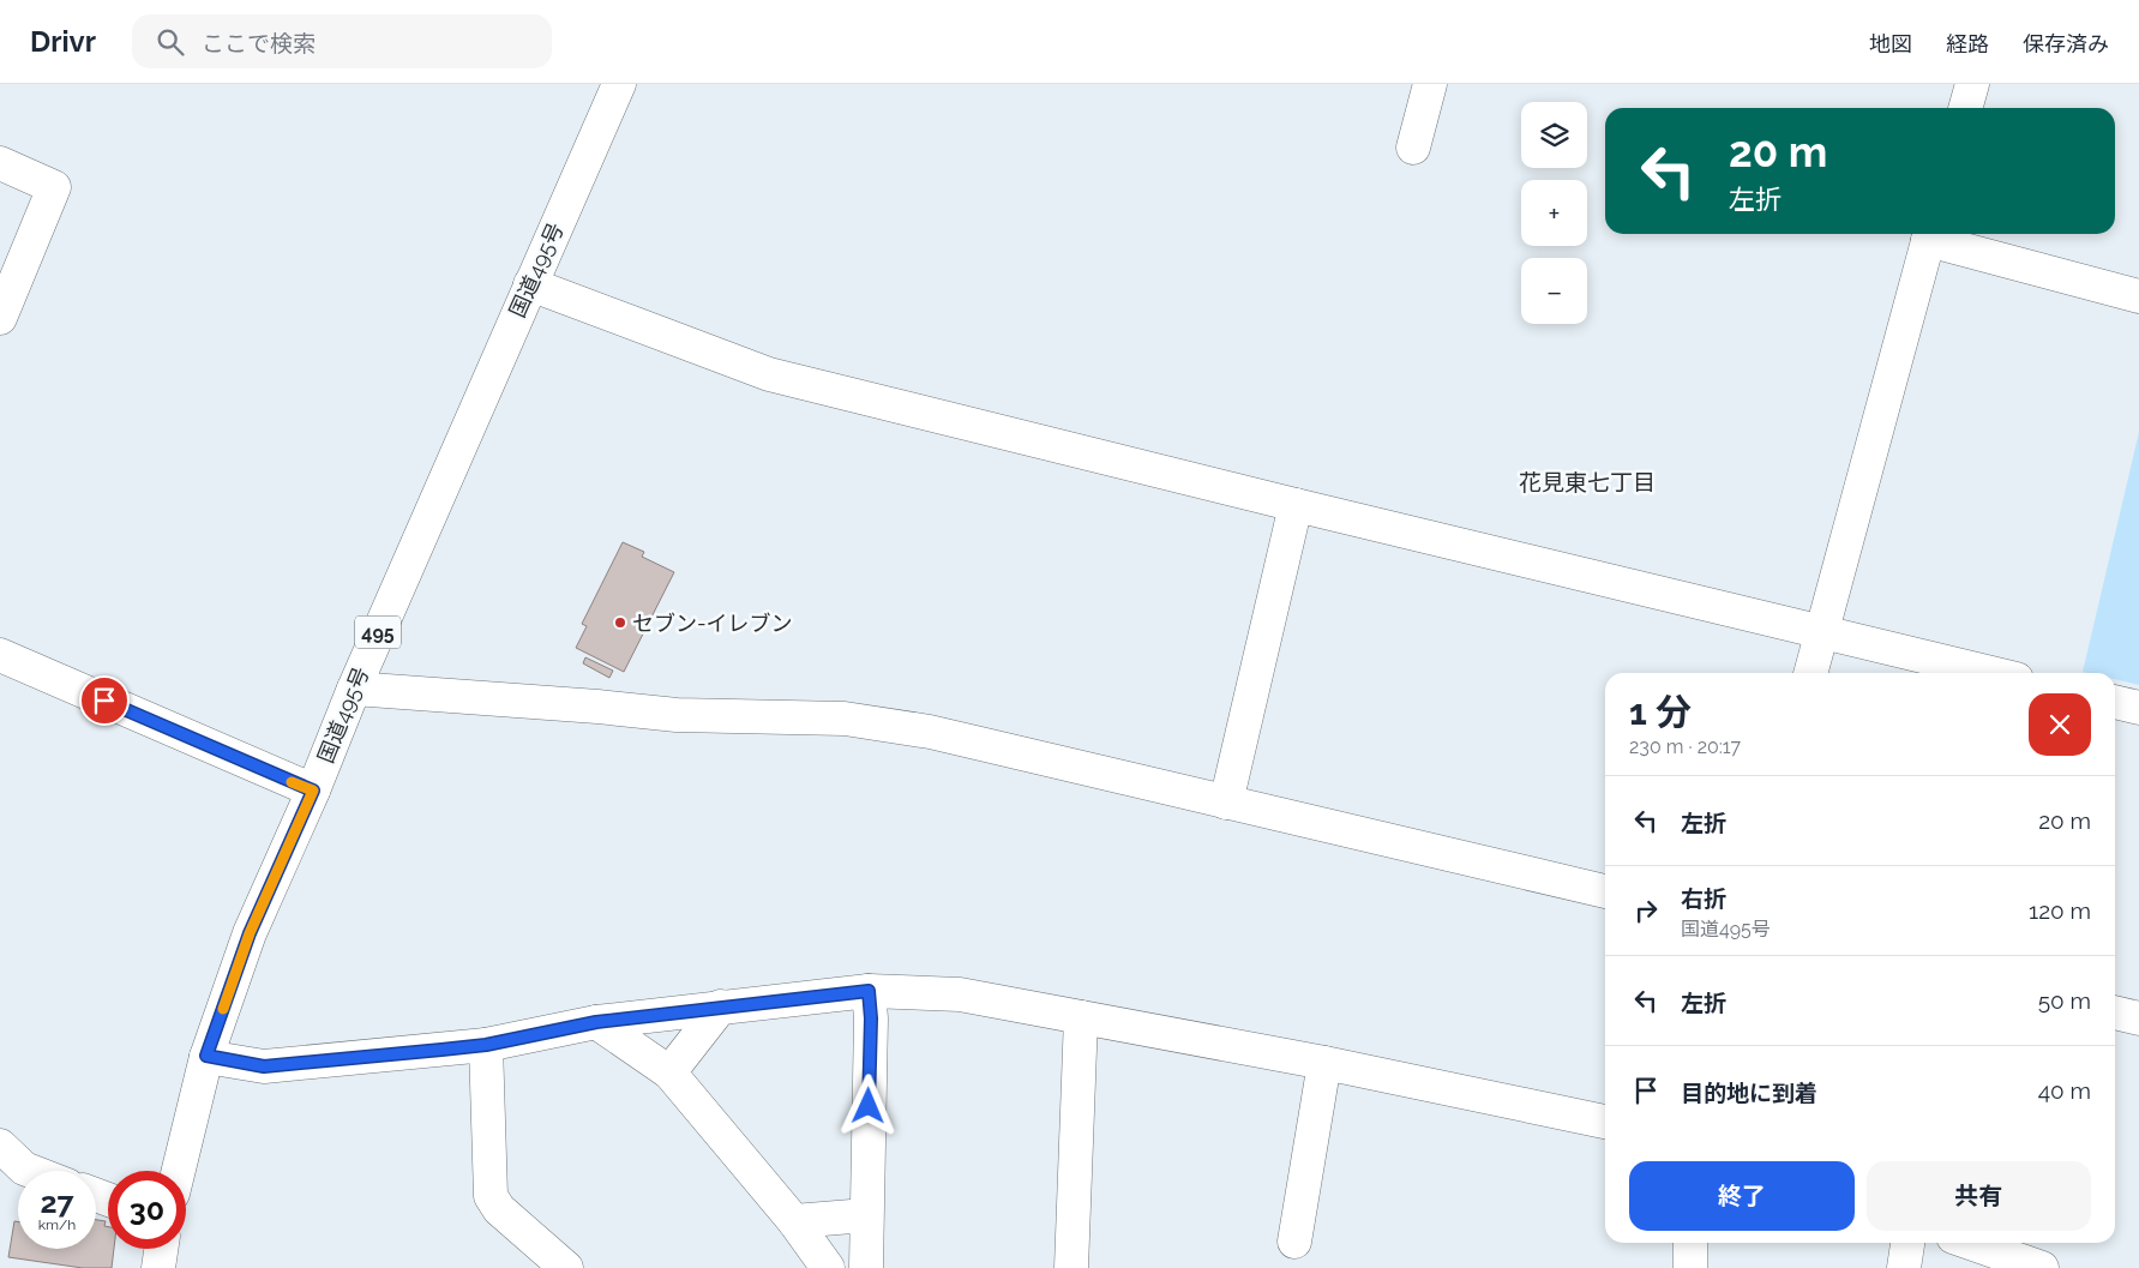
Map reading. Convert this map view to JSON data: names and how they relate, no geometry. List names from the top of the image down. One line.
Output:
{"streets":{"main road":["国道495号","495"]},"districts":["花見東七丁目"],"places":["セブン-イレブン"],"page":{"header":"Drivr","search":"ここで検索","nav":["地図","経路","保存済み"],"map_buttons":["+","−"],"turn":["20 m","左折"],"heading":["1 分","230 m · 20:17"],"list":[{"name":"左折","value":"20 m"},{"name":"右折","note":"国道495号","value":"120 m"},{"name":"左折","value":"50 m"},{"name":"目的地に到着","value":"40 m"}],"buttons":["終了","共有"],"speed":"27 km/h","limit":"30"}}
